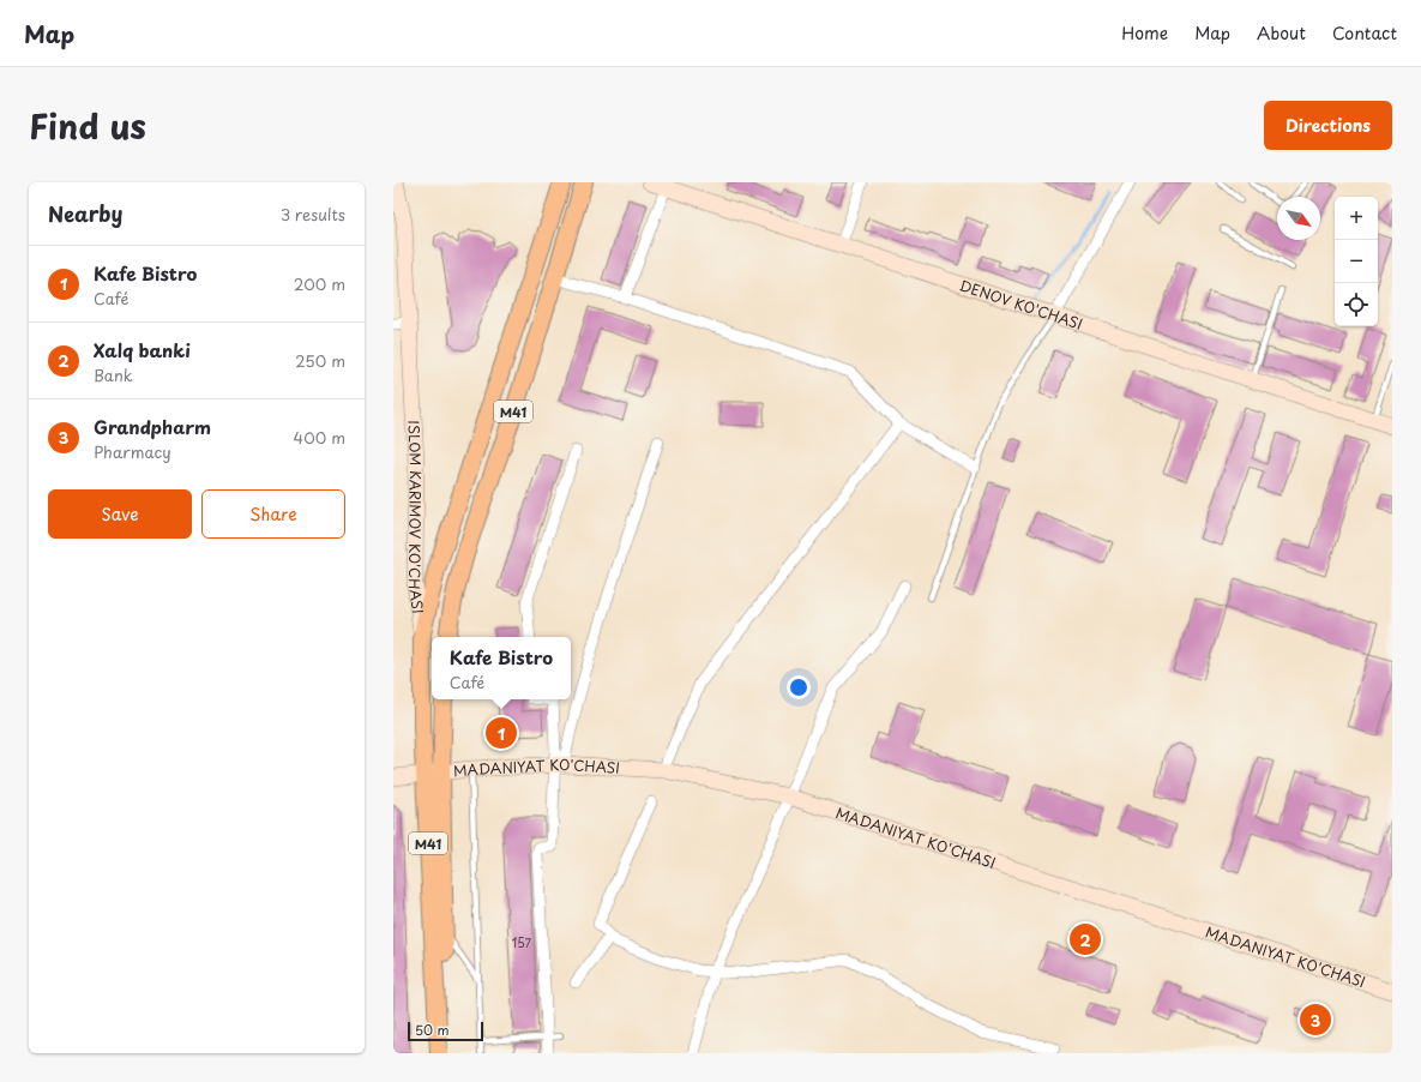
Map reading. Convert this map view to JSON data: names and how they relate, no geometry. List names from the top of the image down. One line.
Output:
{"streets":{"main road":["M41","ISLOM KARIMOV KO'CHASI"],"street":["DENOV KO'CHASI","MADANIYAT KO'CHASI"]},"crossings":[["M41","ISLOM KARIMOV KO'CHASI"],["ISLOM KARIMOV KO'CHASI","MADANIYAT KO'CHASI"]],"house_numbers":["157"],"scale_bar":"50 m","north":"bottom right","page":{"header":"Map","nav":["Home","Map","About","Contact"],"title":"Find us","buttons":["Directions",["Save","Share"]],"heading":["Nearby","3 results"],"map_buttons":["+","−"],"list":[{"mark":"1","name":"Kafe Bistro","note":"Café","value":"200 m"},{"mark":"2","name":"Xalq banki","note":"Bank","value":"250 m"},{"mark":"3","name":"Grandpharm","note":"Pharmacy","value":"400 m"}],"popup":["Kafe Bistro","Café"],"pins":["1","2","3"],"scale":"50 m"}}
